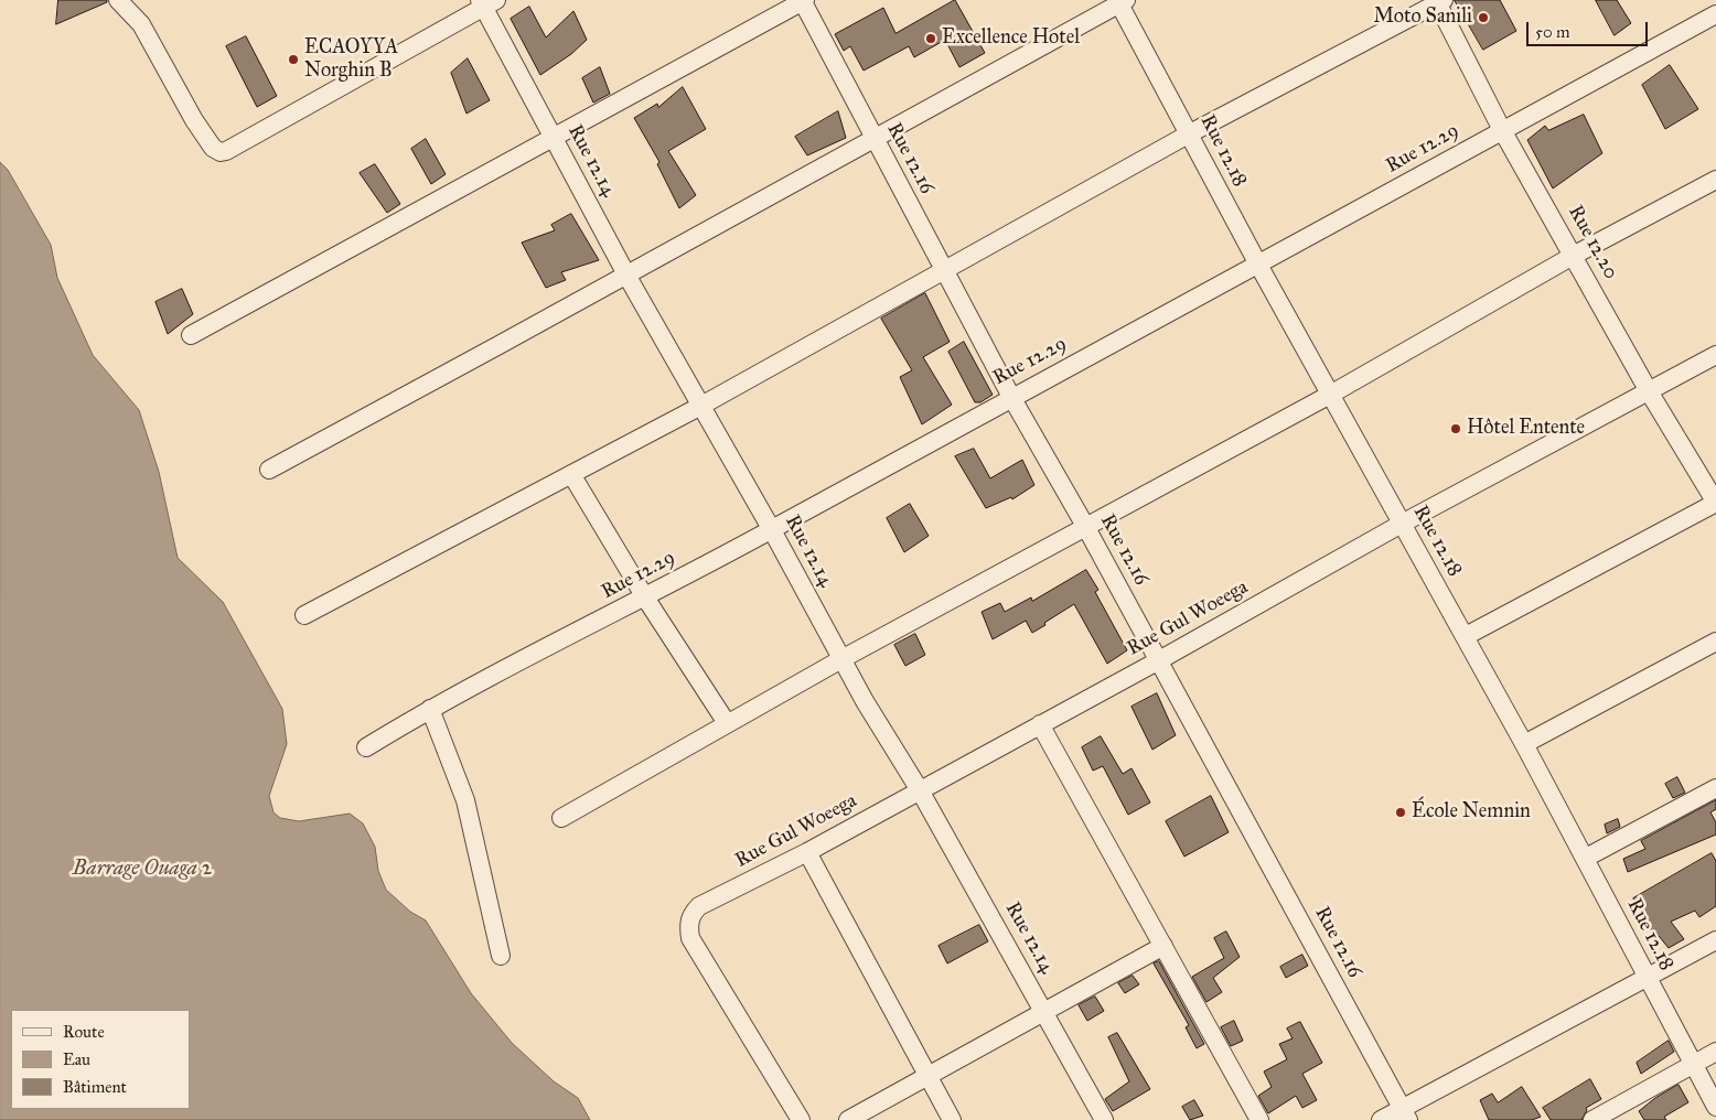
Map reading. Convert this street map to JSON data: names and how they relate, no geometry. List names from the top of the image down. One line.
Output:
{"streets":{"street":["Rue 12.29","Rue 12.18","Rue 12.16","Rue 12.14","Rue 12.20","Rue Gul Woeega"]},"crossings":[["Rue 12.29","Rue 12.18"],["Rue 12.29","Rue 12.16"],["Rue 12.29","Rue 12.14"],["Rue 12.29","Rue 12.20"],["Rue 12.18","Rue Gul Woeega"],["Rue 12.16","Rue Gul Woeega"],["Rue 12.14","Rue Gul Woeega"],["Rue 12.20","Rue Gul Woeega"]],"water":["Barrage Ouaga 2"],"places":["Moto Sanili","Excellence Hotel","ECAOYYA Norghin B","Hôtel Entente","École Nemnin"],"legend":["Route","Eau","Bâtiment"],"scale_bar":"50 m"}
